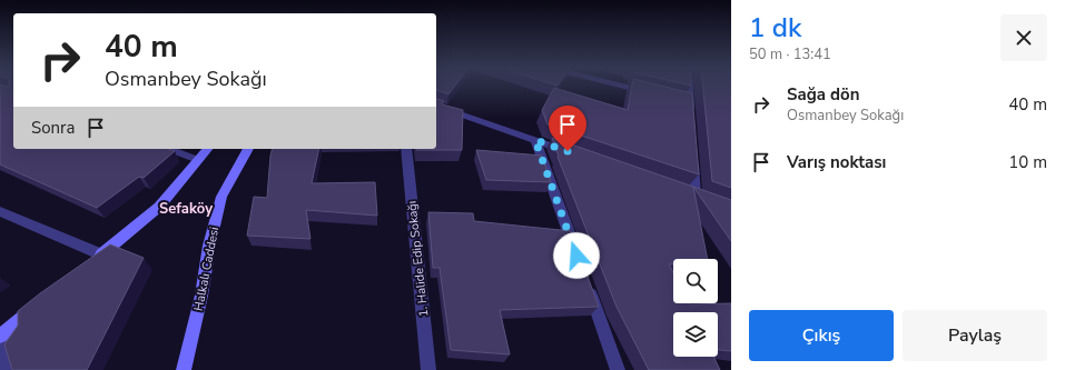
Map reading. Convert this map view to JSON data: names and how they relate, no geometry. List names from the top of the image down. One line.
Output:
{"streets":{"main road":["Halkalı Caddesi"],"street":["1. Halide Edip Sokağı"]},"districts":["Sefaköy"],"page":{"heading":["1 dk","50 m · 13:41"],"turn":["40 m","Osmanbey Sokağı"],"list":[{"name":"Sağa dön","note":"Osmanbey Sokağı","value":"40 m"},{"name":"Varış noktası","value":"10 m"}],"then":"Sonra","buttons":["Çıkış","Paylaş"]}}
